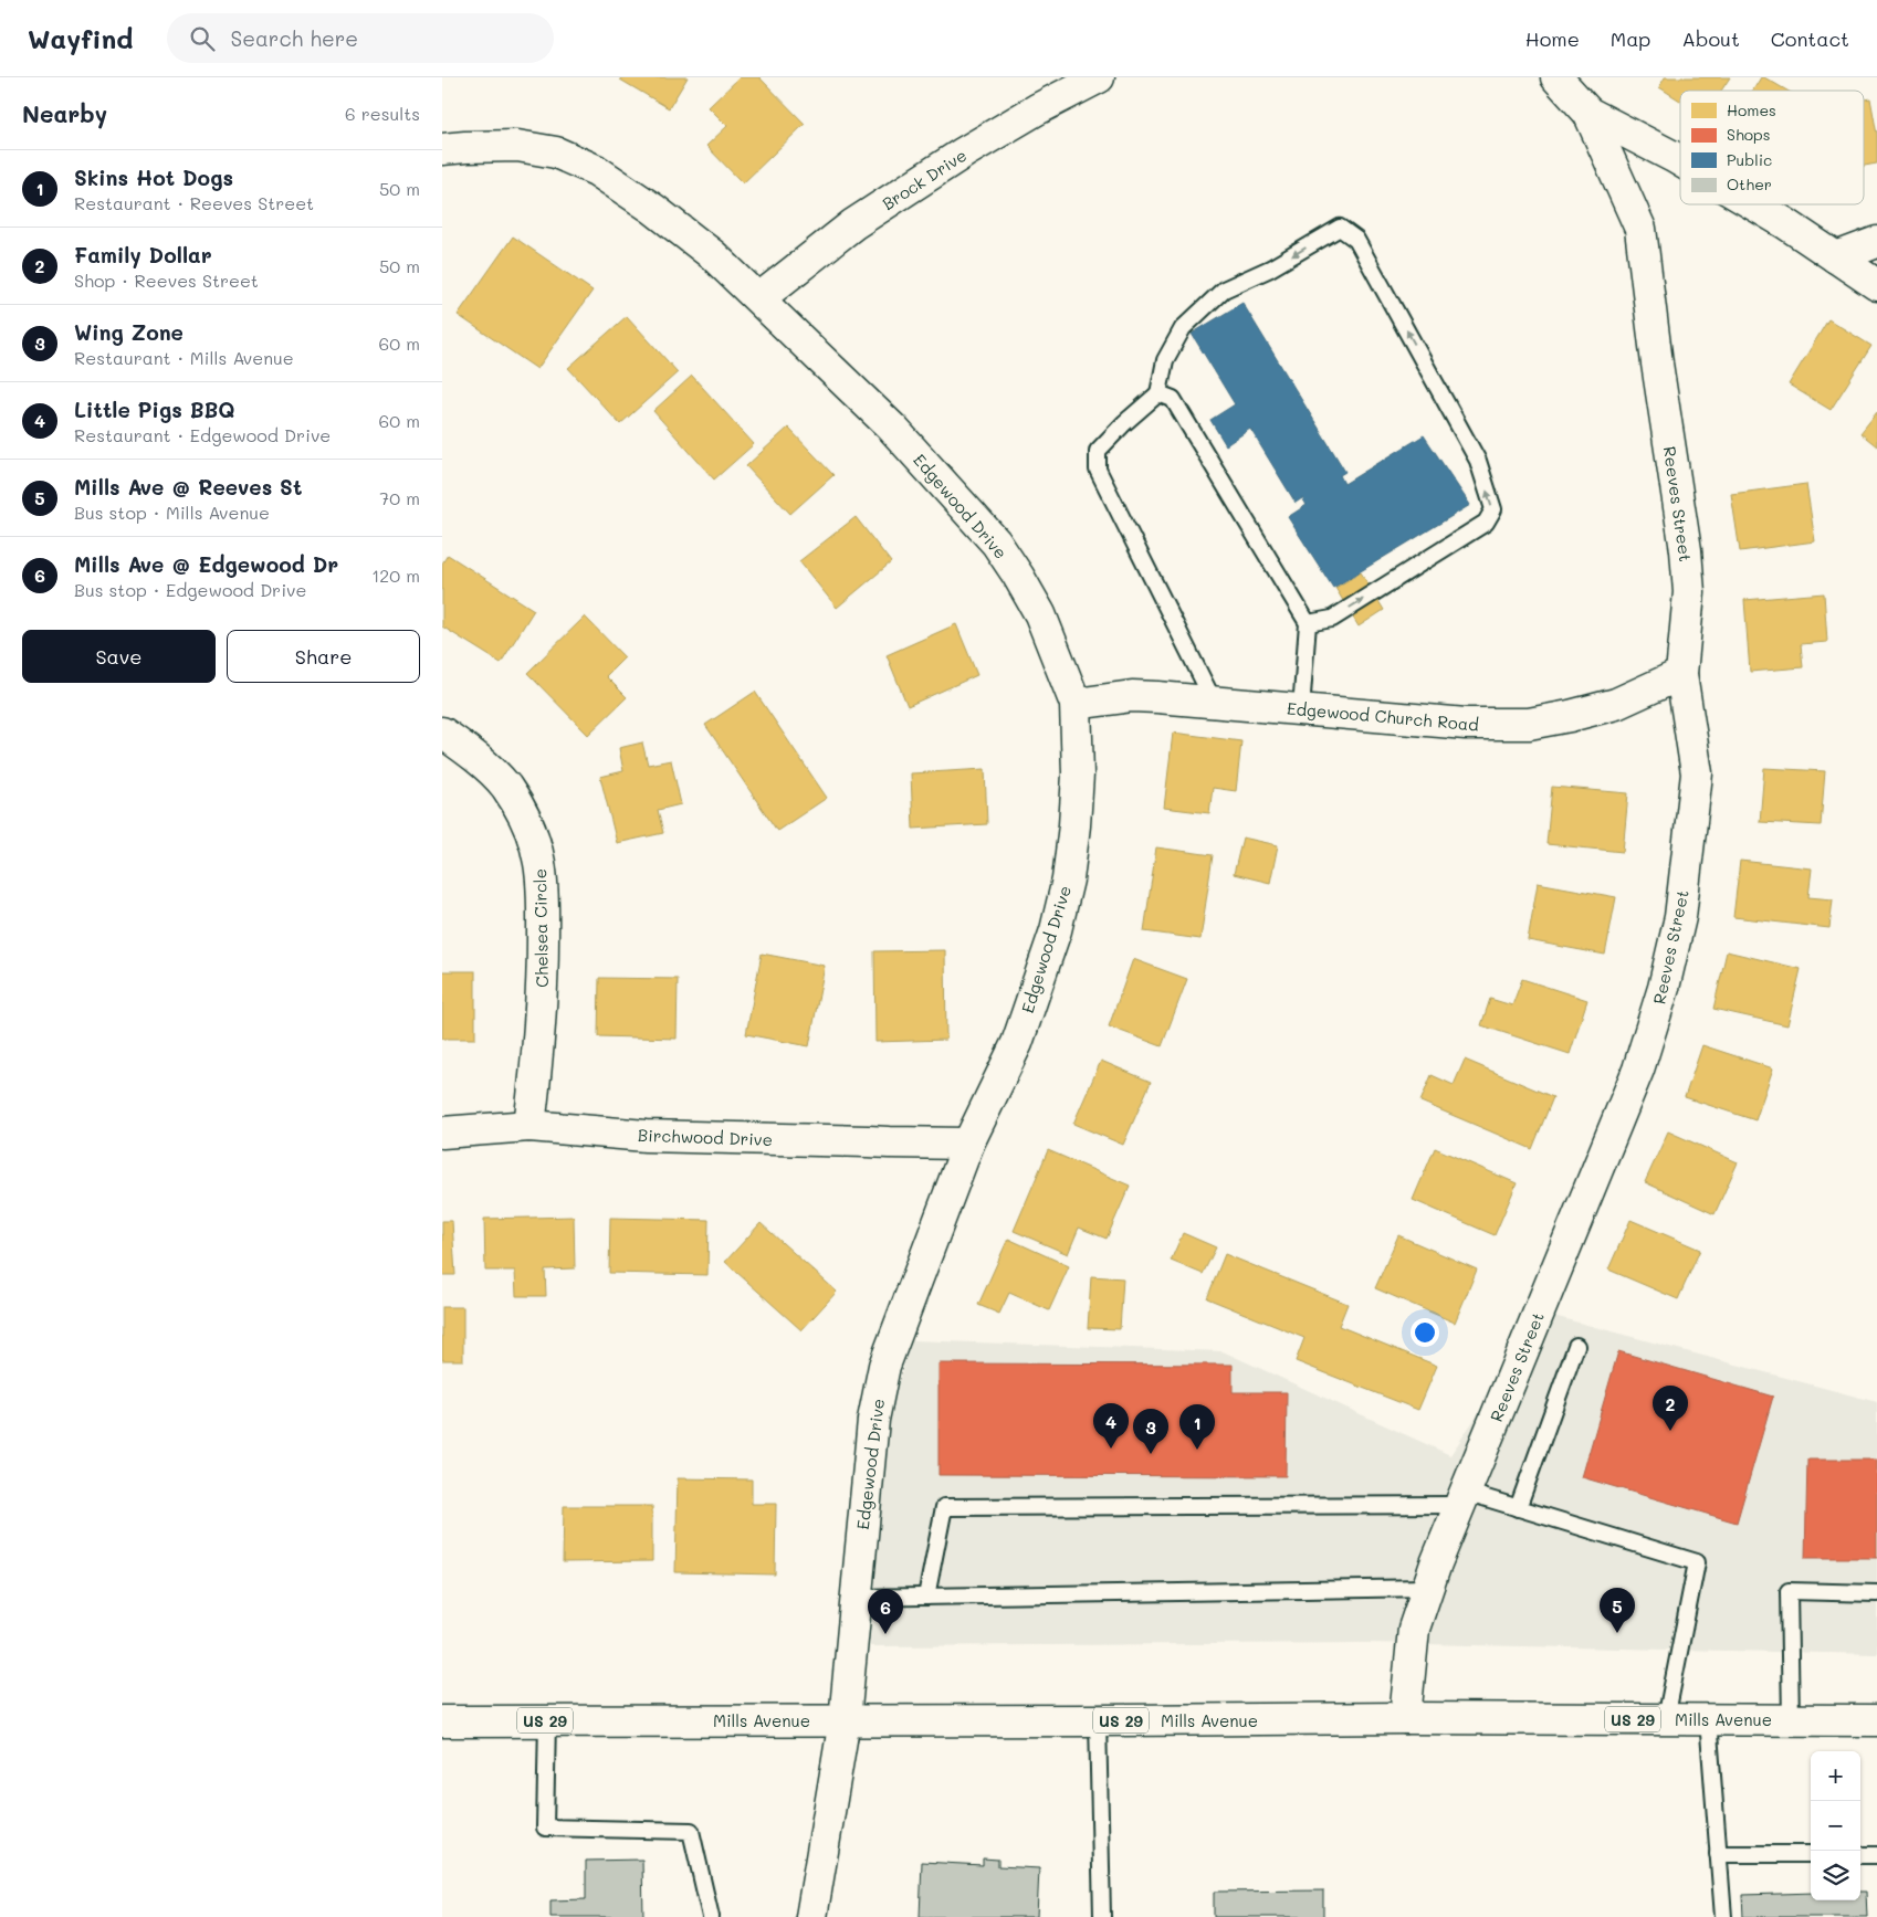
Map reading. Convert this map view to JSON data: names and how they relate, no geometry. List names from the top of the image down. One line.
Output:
{"streets":{"street":["Brock Drive","Reeves Street","Edgewood Drive","Edgewood Church Road","Chelsea Circle","Birchwood Drive","US 29","Mills Avenue"]},"crossings":[["Brock Drive","Edgewood Drive"],["Reeves Street","Edgewood Church Road"],["Reeves Street","Mills Avenue"],["Edgewood Drive","Edgewood Church Road"],["Edgewood Drive","Birchwood Drive"],["Edgewood Drive","Mills Avenue"],["Chelsea Circle","Birchwood Drive"]],"legend":["Homes","Shops","Public","Other"],"page":{"header":"Wayfind","search":"Search here","nav":["Home","Map","About","Contact"],"heading":["Nearby","6 results"],"list":[{"mark":"1","name":"Skins Hot Dogs","note":"Restaurant · Reeves Street","value":"50 m"},{"mark":"2","name":"Family Dollar","note":"Shop · Reeves Street","value":"50 m"},{"mark":"3","name":"Wing Zone","note":"Restaurant · Mills Avenue","value":"60 m"},{"mark":"4","name":"Little Pigs BBQ","note":"Restaurant · Edgewood Drive","value":"60 m"},{"mark":"5","name":"Mills Ave @ Reeves St","note":"Bus stop · Mills Avenue","value":"70 m"},{"mark":"6","name":"Mills Ave @ Edgewood Dr","note":"Bus stop · Edgewood Drive","value":"120 m"}],"buttons":["Save","Share"],"pins":["2","4","1","3","5","6"],"map_buttons":["+","−"]}}
